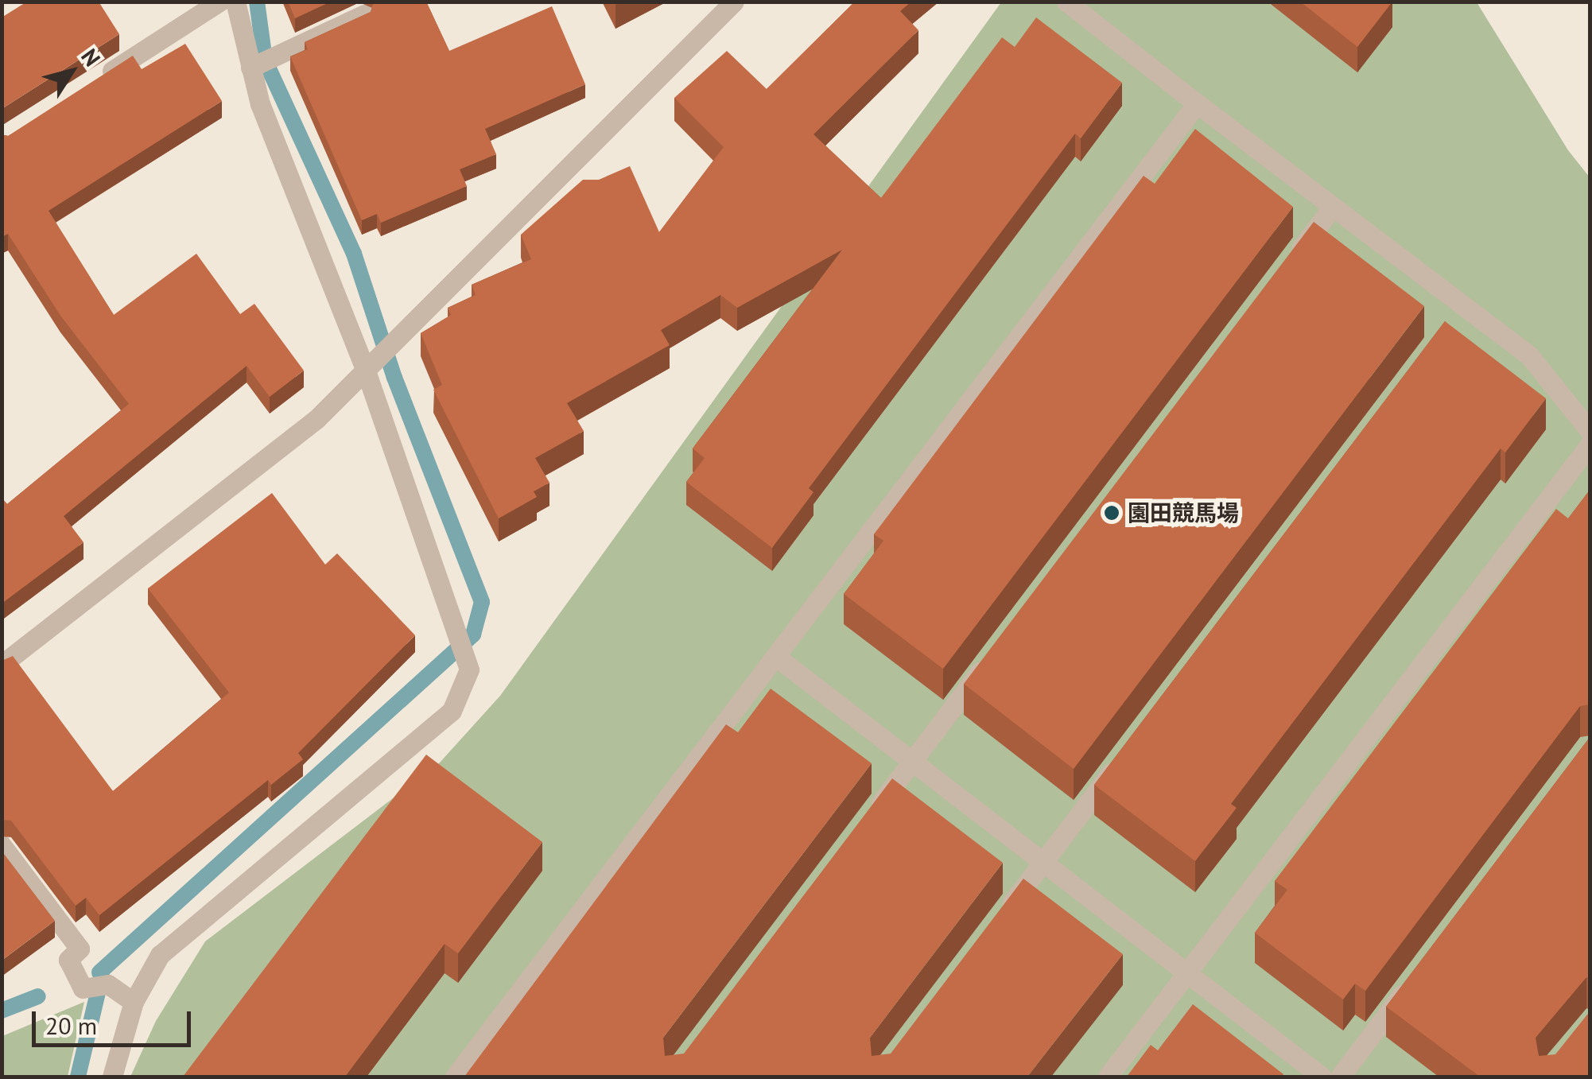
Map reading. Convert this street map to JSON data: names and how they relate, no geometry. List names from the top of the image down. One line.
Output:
{"places":["園田競馬場"],"scale_bar":"20 m","north":"top right"}
